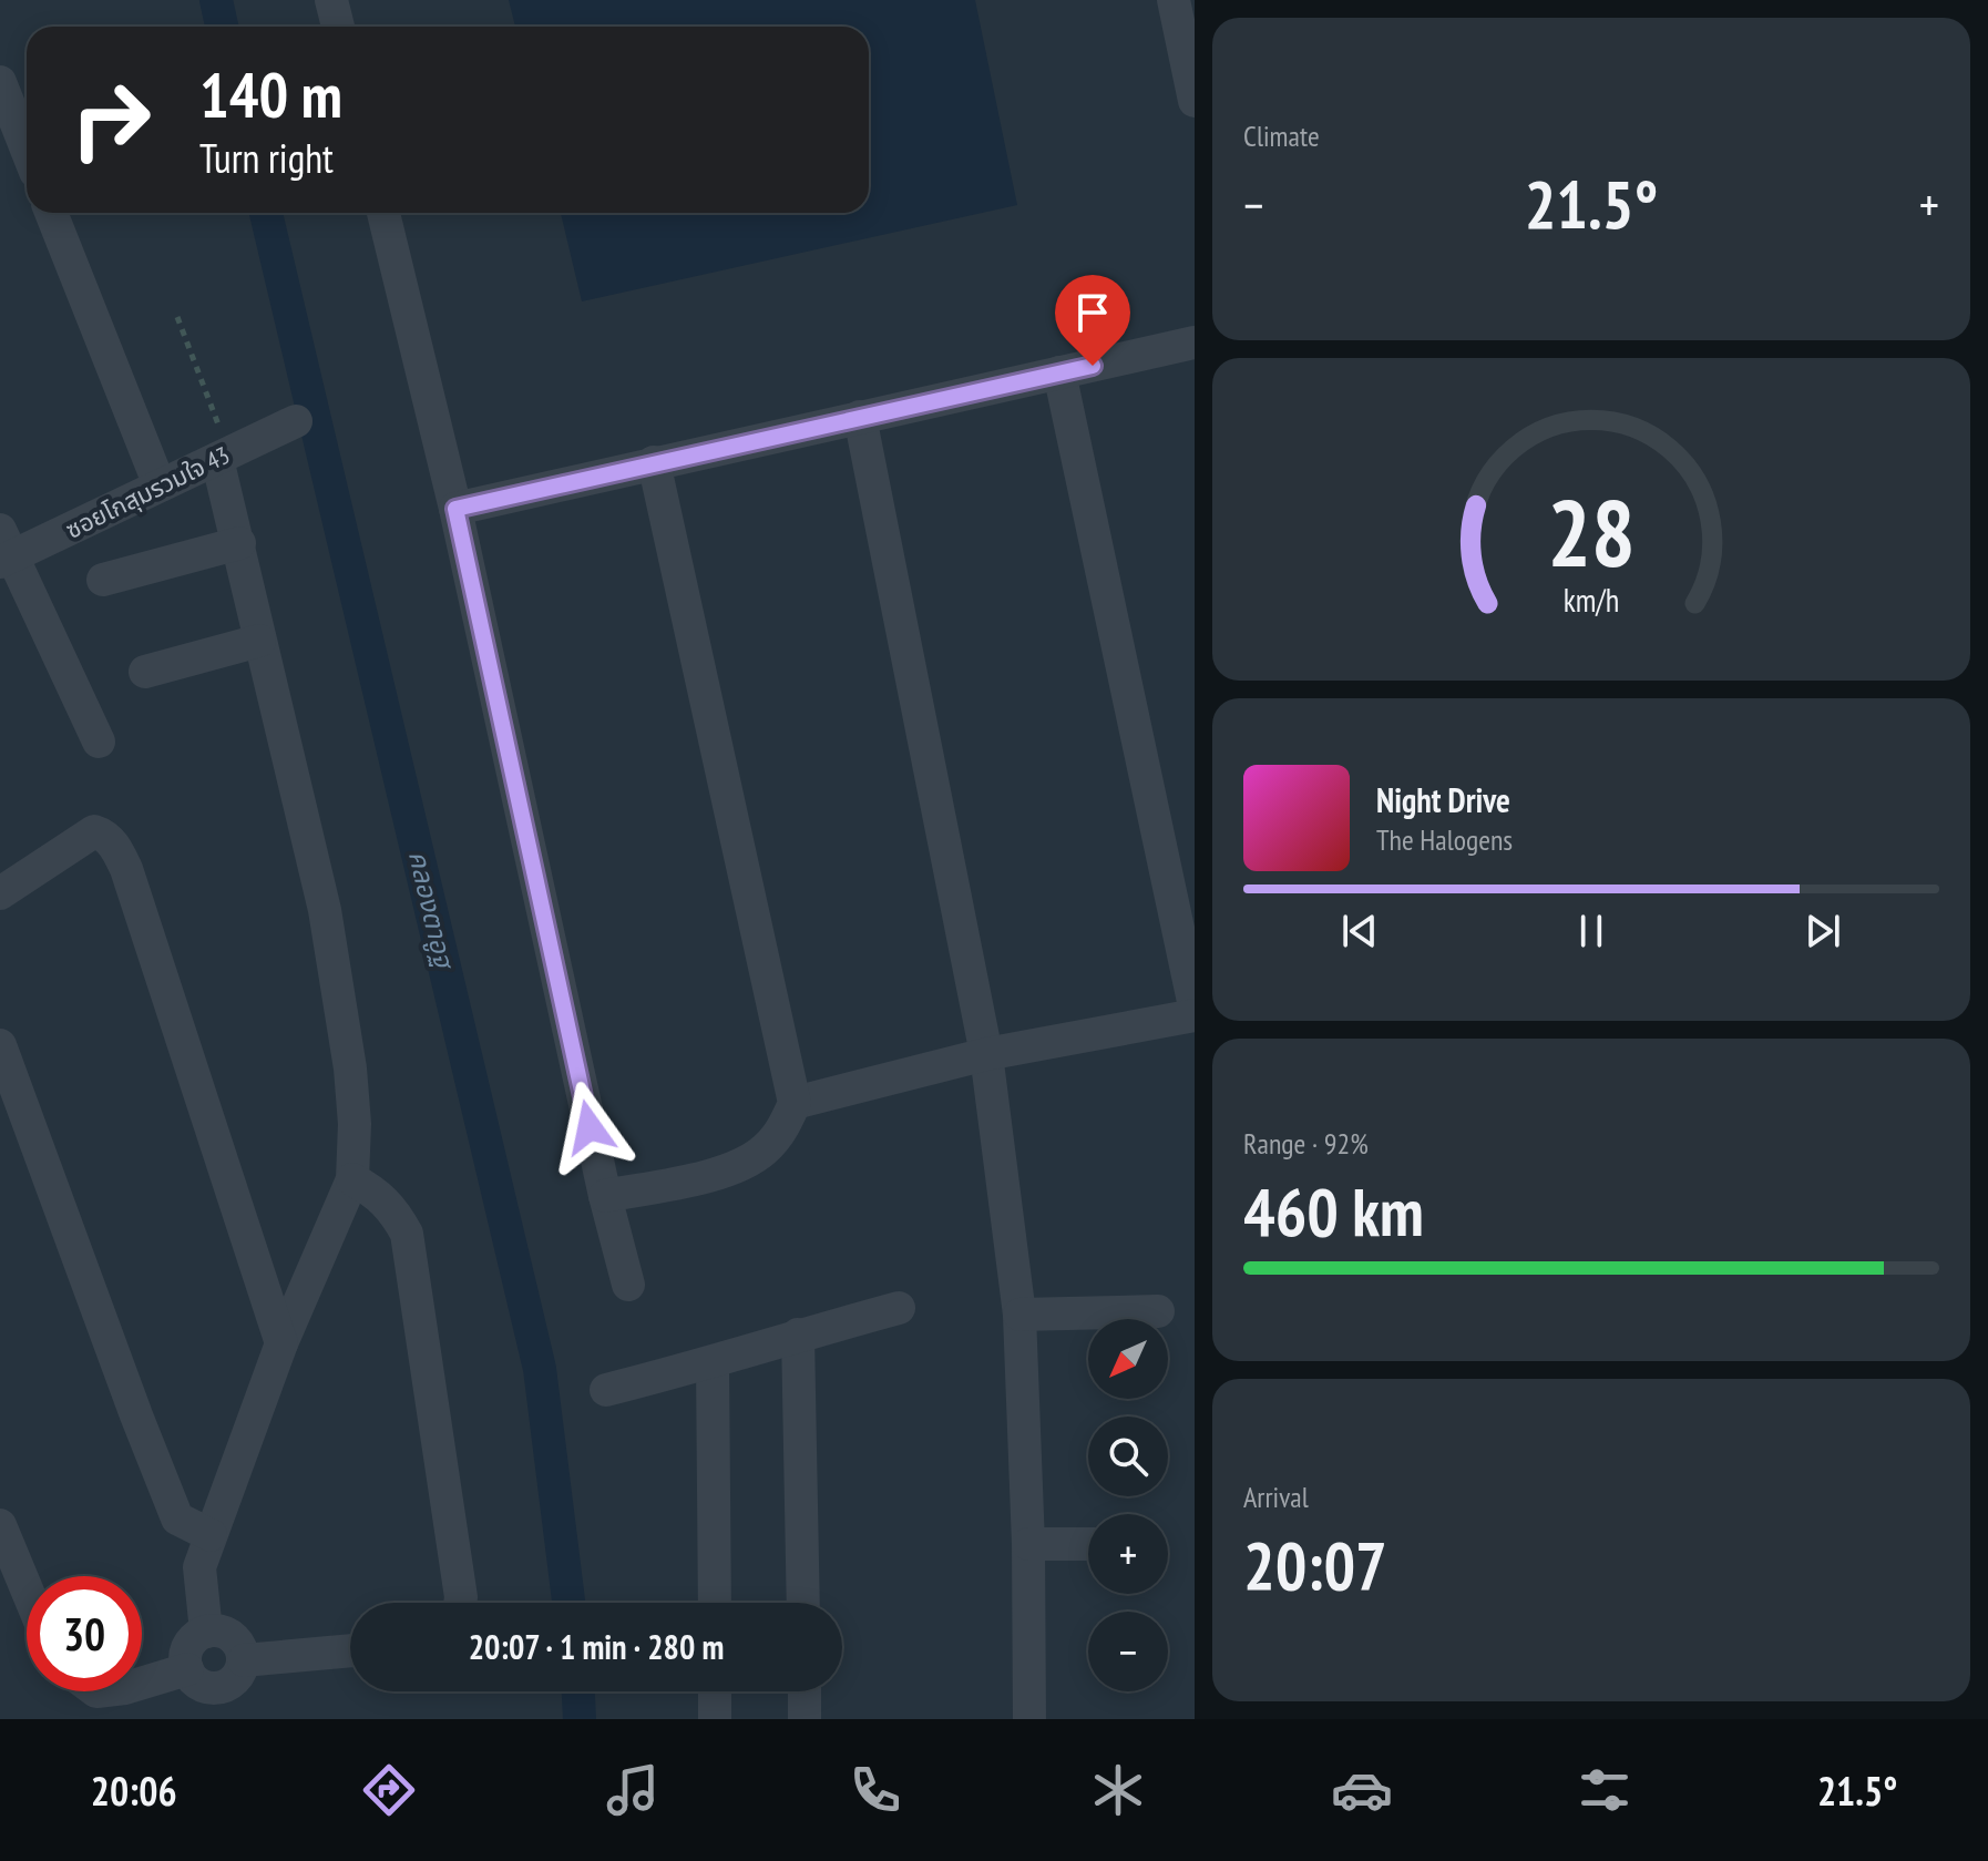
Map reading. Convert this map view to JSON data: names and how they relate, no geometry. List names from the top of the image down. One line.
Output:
{"streets":{"street":["ซอยโกสุมรวมใจ 43"]},"water":["คลองตาอูฐ"],"north":"bottom left","page":{"tile":["Climate",["Range · 92%","460 km"],["Arrival","20:07"]],"turn":["140 m","Turn right"],"heat":["−","21.5°","+"],"song":["Night Drive","The Halogens"],"map_buttons":["+","−"],"limit":"30","trip":"20:07 · 1 min · 280 m","tabs":["20:06","21.5°"],"gauge":["28","km/h"]}}
